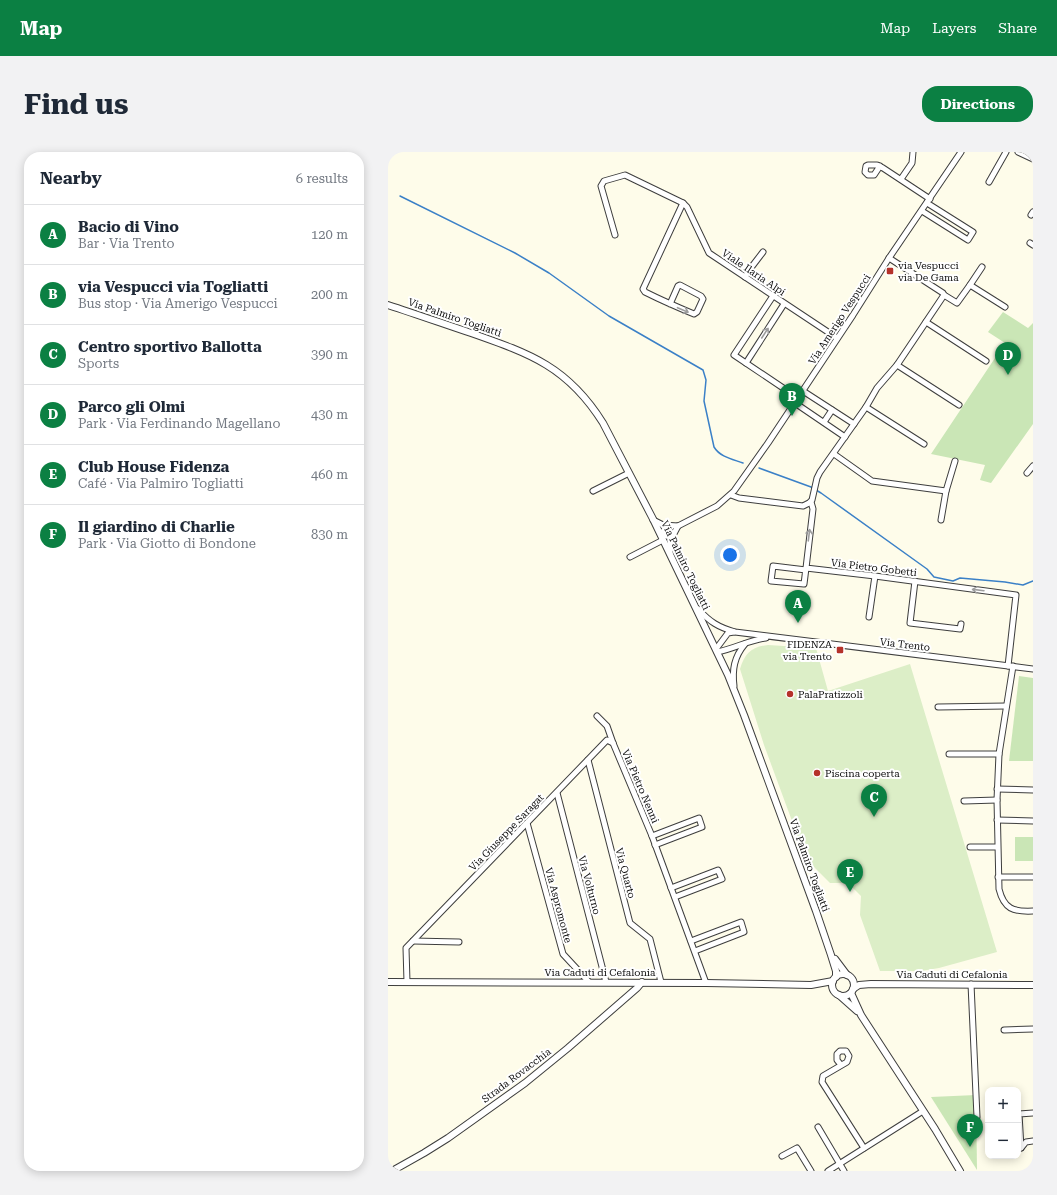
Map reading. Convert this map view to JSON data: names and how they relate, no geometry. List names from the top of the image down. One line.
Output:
{"streets":{"street":["Viale Ilaria Alpi","Via Palmiro Togliatti","Via Amerigo Vespucci","Via Pietro Gobetti","Via Trento","Via Pietro Nenni","Via Giuseppe Saragat","Via Quarto","Via Volturno","Via Aspromonte","Via Caduti di Cefalonia","Strada Rovacchia"]},"crossings":[["Viale Ilaria Alpi","Via Amerigo Vespucci"],["Via Palmiro Togliatti","Via Amerigo Vespucci"],["Via Palmiro Togliatti","Via Trento"],["Via Palmiro Togliatti","Via Caduti di Cefalonia"],["Via Pietro Gobetti","Via Trento"],["Via Pietro Nenni","Via Giuseppe Saragat"],["Via Pietro Nenni","Via Caduti di Cefalonia"],["Via Giuseppe Saragat","Via Quarto"],["Via Giuseppe Saragat","Via Volturno"],["Via Giuseppe Saragat","Via Aspromonte"],["Via Giuseppe Saragat","Via Caduti di Cefalonia"],["Via Quarto","Via Caduti di Cefalonia"],["Via Volturno","Via Caduti di Cefalonia"],["Via Aspromonte","Via Caduti di Cefalonia"],["Via Caduti di Cefalonia","Strada Rovacchia"]],"places":{"transit":["via Vespucci via De Gama","FIDENZA via Trento"],"other":["PalaPratizzoli","Piscina coperta"]},"page":{"header":"Map","nav":["Map","Layers","Share"],"buttons":"Directions","title":"Find us","heading":["Nearby","6 results"],"list":[{"mark":"A","name":"Bacio di Vino","note":"Bar · Via Trento","value":"120 m"},{"mark":"B","name":"via Vespucci via Togliatti","note":"Bus stop · Via Amerigo Vespucci","value":"200 m"},{"mark":"C","name":"Centro sportivo Ballotta","note":"Sports","value":"390 m"},{"mark":"D","name":"Parco gli Olmi","note":"Park · Via Ferdinando Magellano","value":"430 m"},{"mark":"E","name":"Club House Fidenza","note":"Café · Via Palmiro Togliatti","value":"460 m"},{"mark":"F","name":"Il giardino di Charlie","note":"Park · Via Giotto di Bondone","value":"830 m"}],"pins":["D","B","A","C","E","F"],"map_buttons":["+","−"]}}
